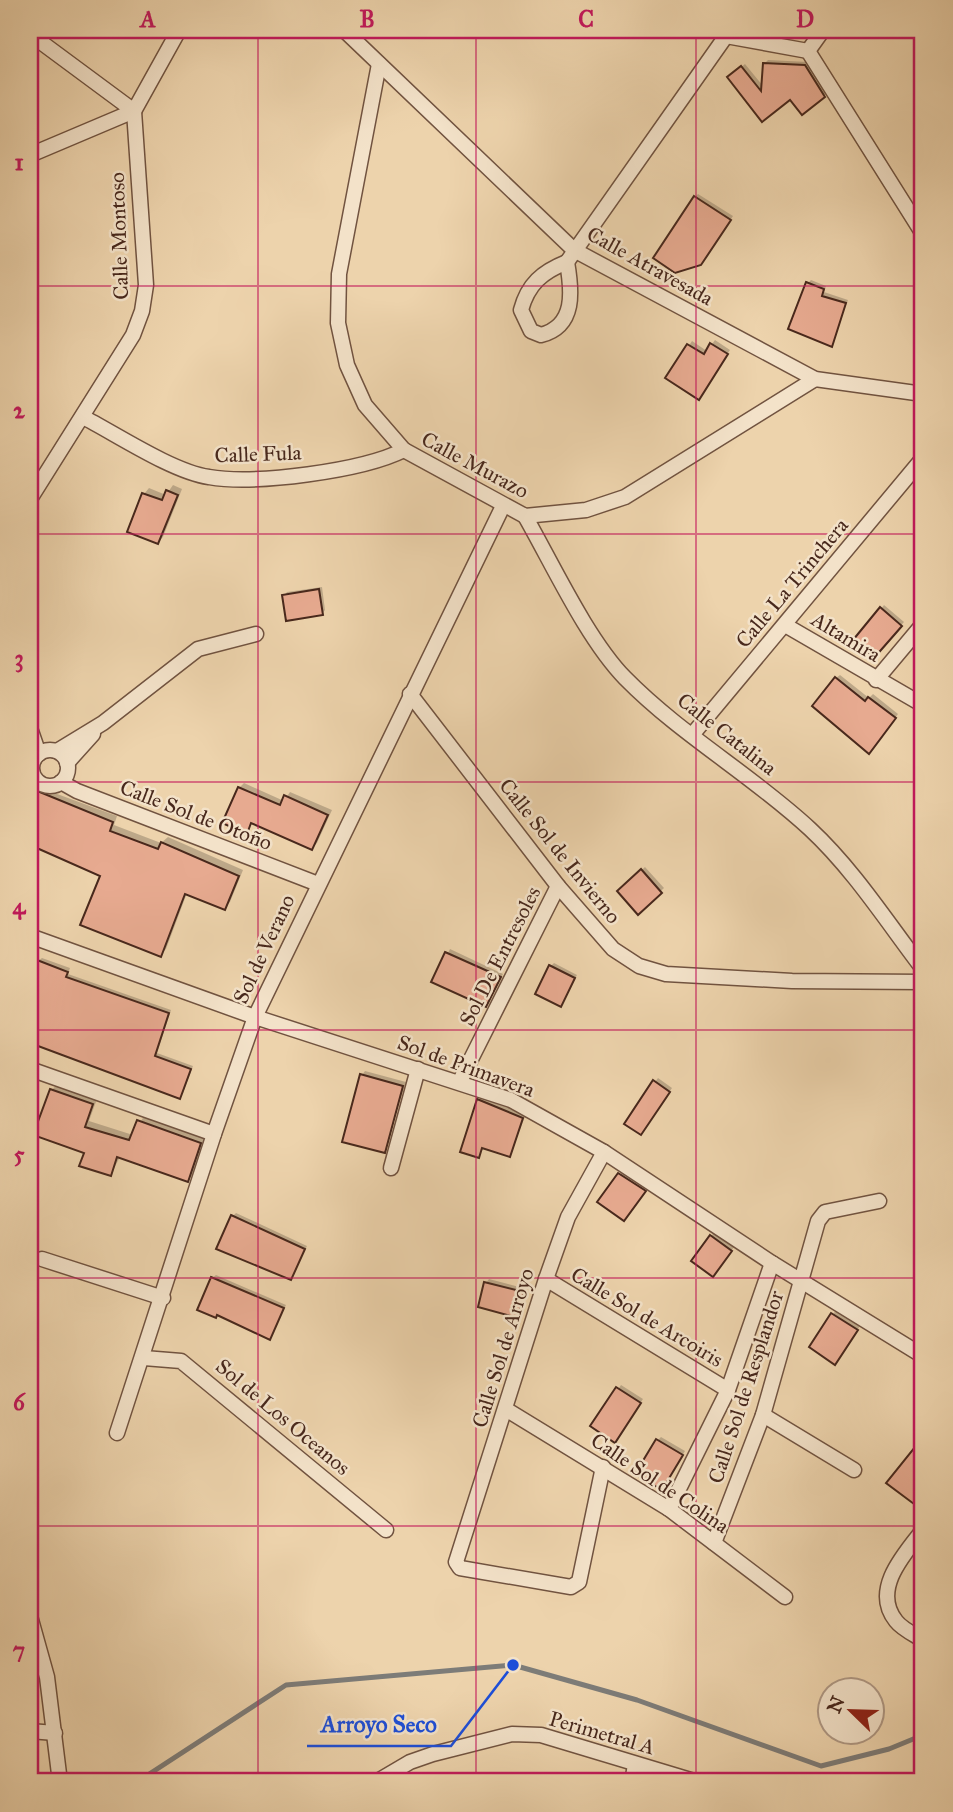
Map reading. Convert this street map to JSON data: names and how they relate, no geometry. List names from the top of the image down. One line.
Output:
{"streets":{"street":["Calle Montoso","Calle Atravesada","Calle Fula","Calle Murazo","Calle La Trinchera","Altamira","Calle Catalina","Calle Sol de Otoño","Calle Sol de Invierno","Sol de Verano","Sol De Entresoles","Sol de Primavera","Calle Sol de Arcoiris","Calle Sol de Arroyo","Calle Sol de Resplandor","Sol de Los Oceanos","Calle Sol de Colina","Perimetral A"]},"crossings":[["Calle Montoso","Calle Fula"],["Calle Atravesada","Calle Murazo"],["Calle Fula","Calle Murazo"],["Calle Murazo","Calle Catalina"],["Calle Murazo","Sol de Verano"],["Calle La Trinchera","Altamira"],["Calle La Trinchera","Calle Catalina"],["Calle Sol de Otoño","Sol de Verano"],["Calle Sol de Invierno","Sol de Verano"],["Calle Sol de Invierno","Sol De Entresoles"],["Sol de Verano","Sol de Primavera"],["Sol de Verano","Sol de Los Oceanos"],["Sol De Entresoles","Sol de Primavera"],["Sol de Primavera","Calle Sol de Arroyo"],["Sol de Primavera","Calle Sol de Resplandor"],["Calle Sol de Arcoiris","Calle Sol de Arroyo"],["Calle Sol de Arroyo","Calle Sol de Colina"],["Calle Sol de Resplandor","Calle Sol de Colina"]],"places":["Arroyo Seco"],"north":"top left","grid":{"columns":["A","B","C","D"],"rows":["1","2","3","4","5","6","7"]}}
